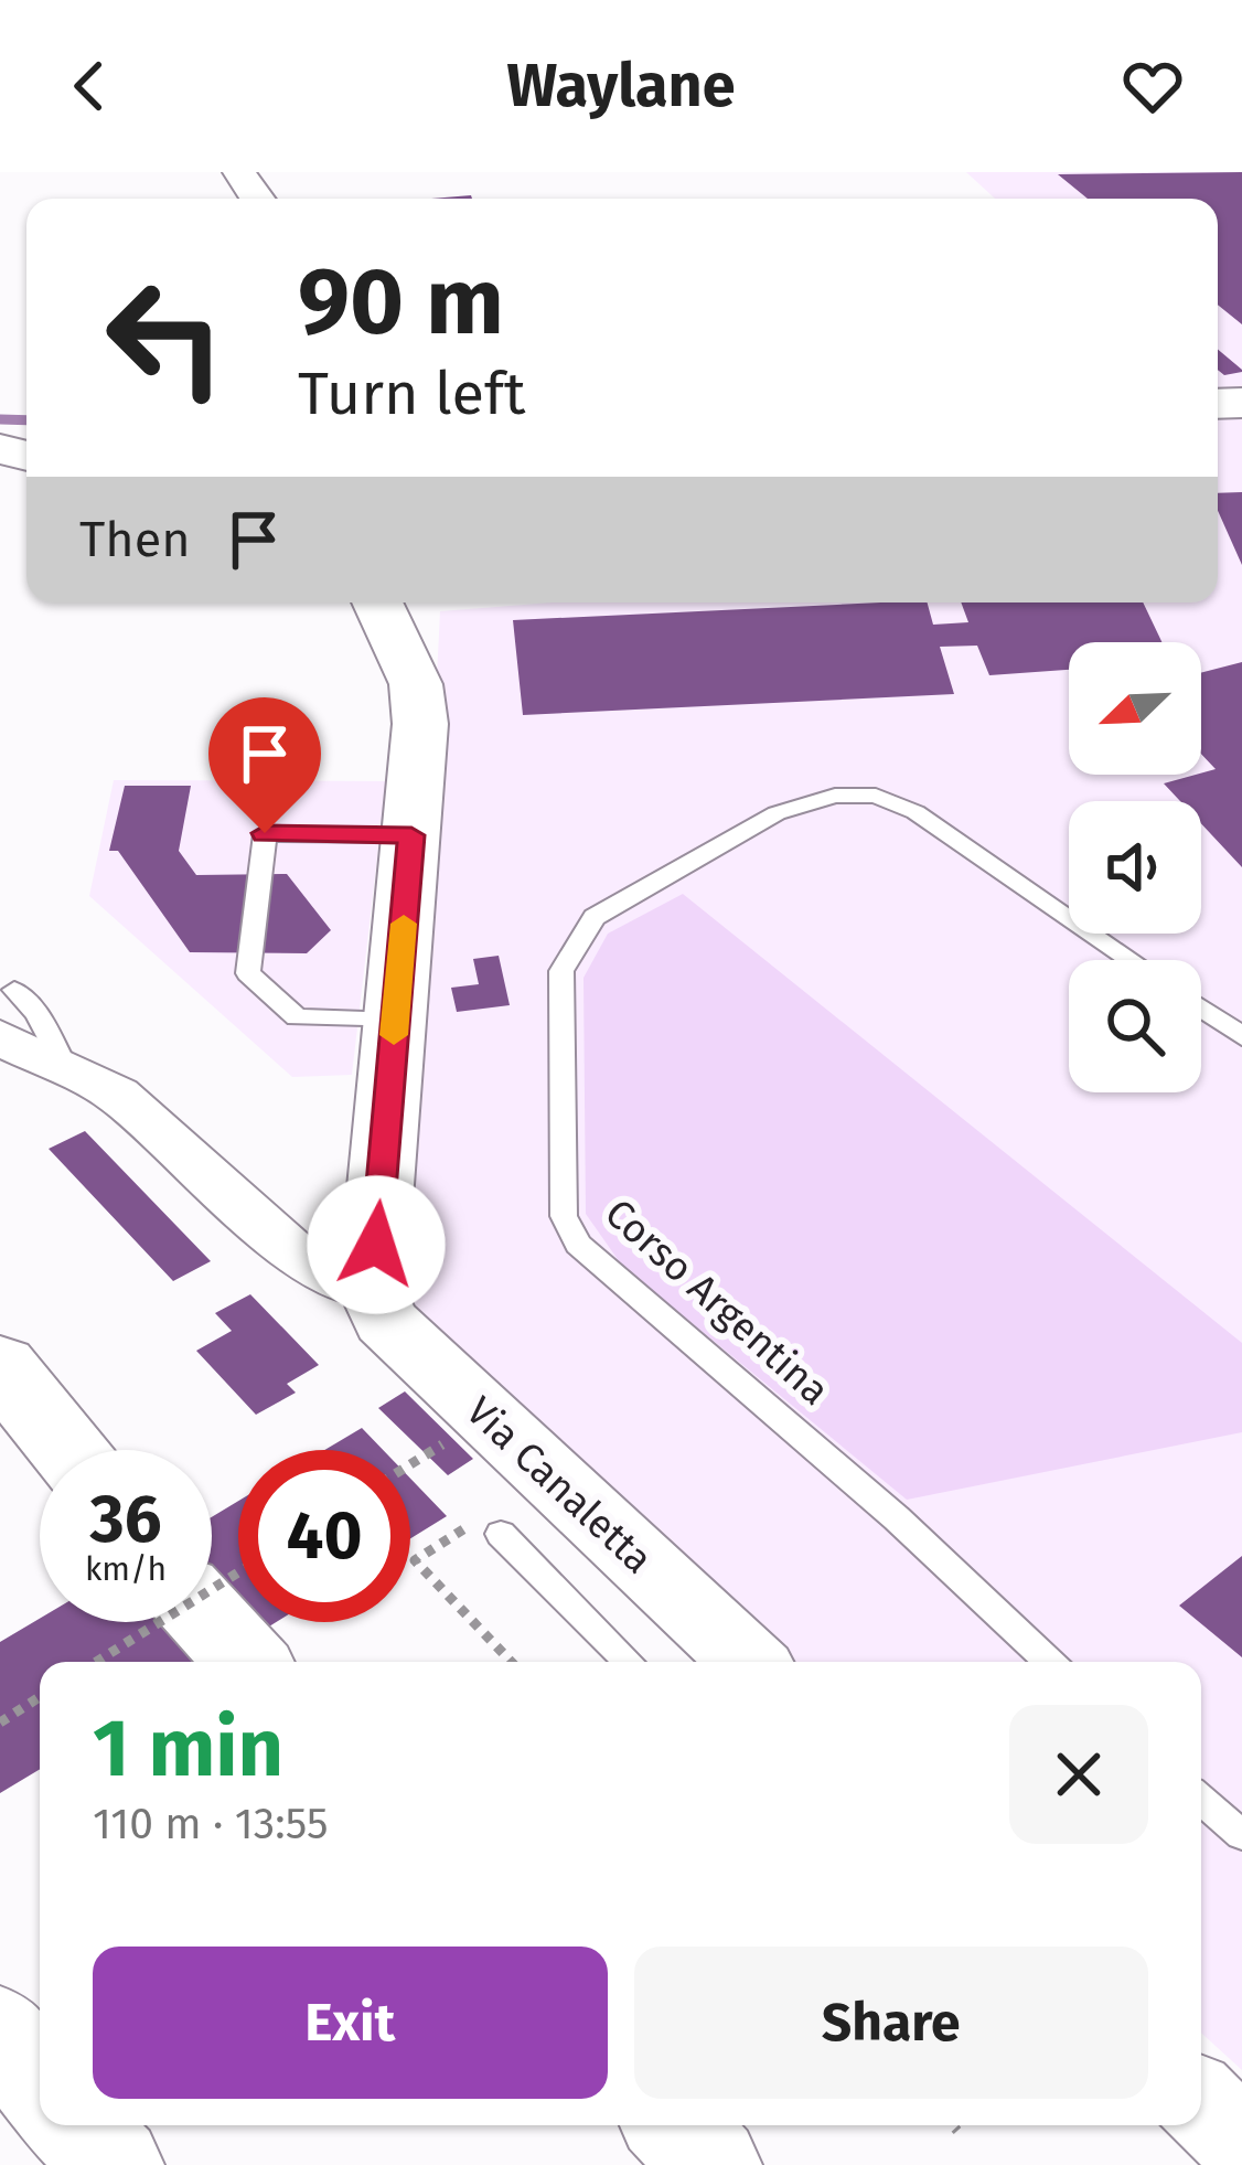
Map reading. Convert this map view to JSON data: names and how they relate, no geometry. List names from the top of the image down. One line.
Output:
{"streets":{"street":["Via Canaletta"],"lane":["Corso Argentina"]},"north":"bottom left","page":{"header":"Waylane","turn":["90 m","Turn left"],"then":"Then","speed":"36 km/h","limit":"40","heading":["1 min","110 m · 13:55"],"buttons":["Exit","Share"]}}
